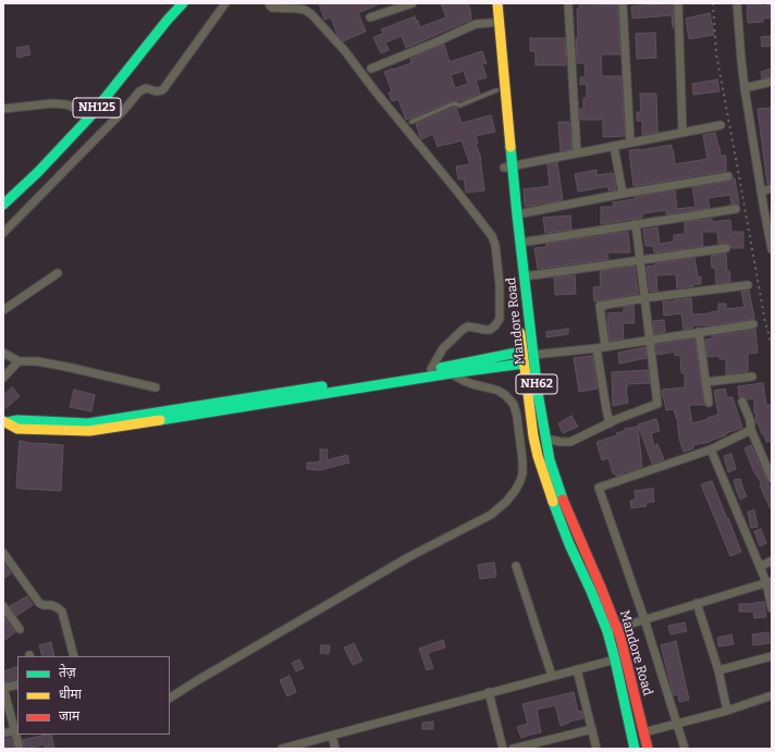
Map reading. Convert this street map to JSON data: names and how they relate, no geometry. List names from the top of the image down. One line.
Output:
{"streets":{"main road":["NH125","Mandore Road","NH62"]},"legend":["तेज़","धीमा","जाम"]}
